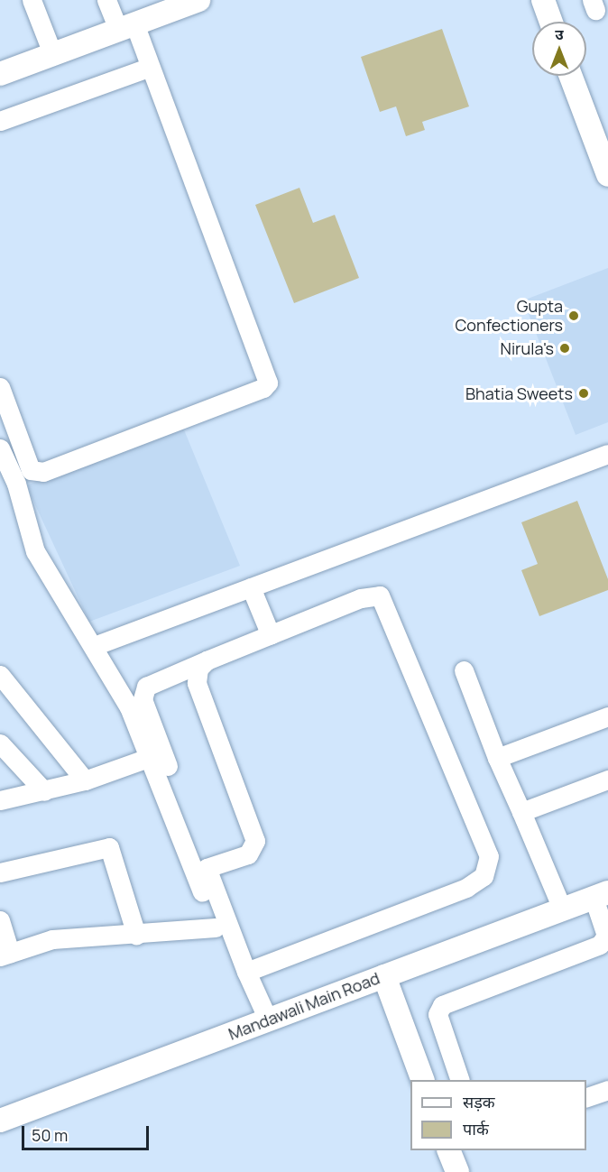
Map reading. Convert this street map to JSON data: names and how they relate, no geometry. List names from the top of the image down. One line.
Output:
{"streets":{"street":["Mandawali Main Road"]},"places":["Gupta Confectioners","Nirula's","Bhatia Sweets"],"legend":["सड़क","पार्क"],"scale_bar":"50 m","north":"top"}
